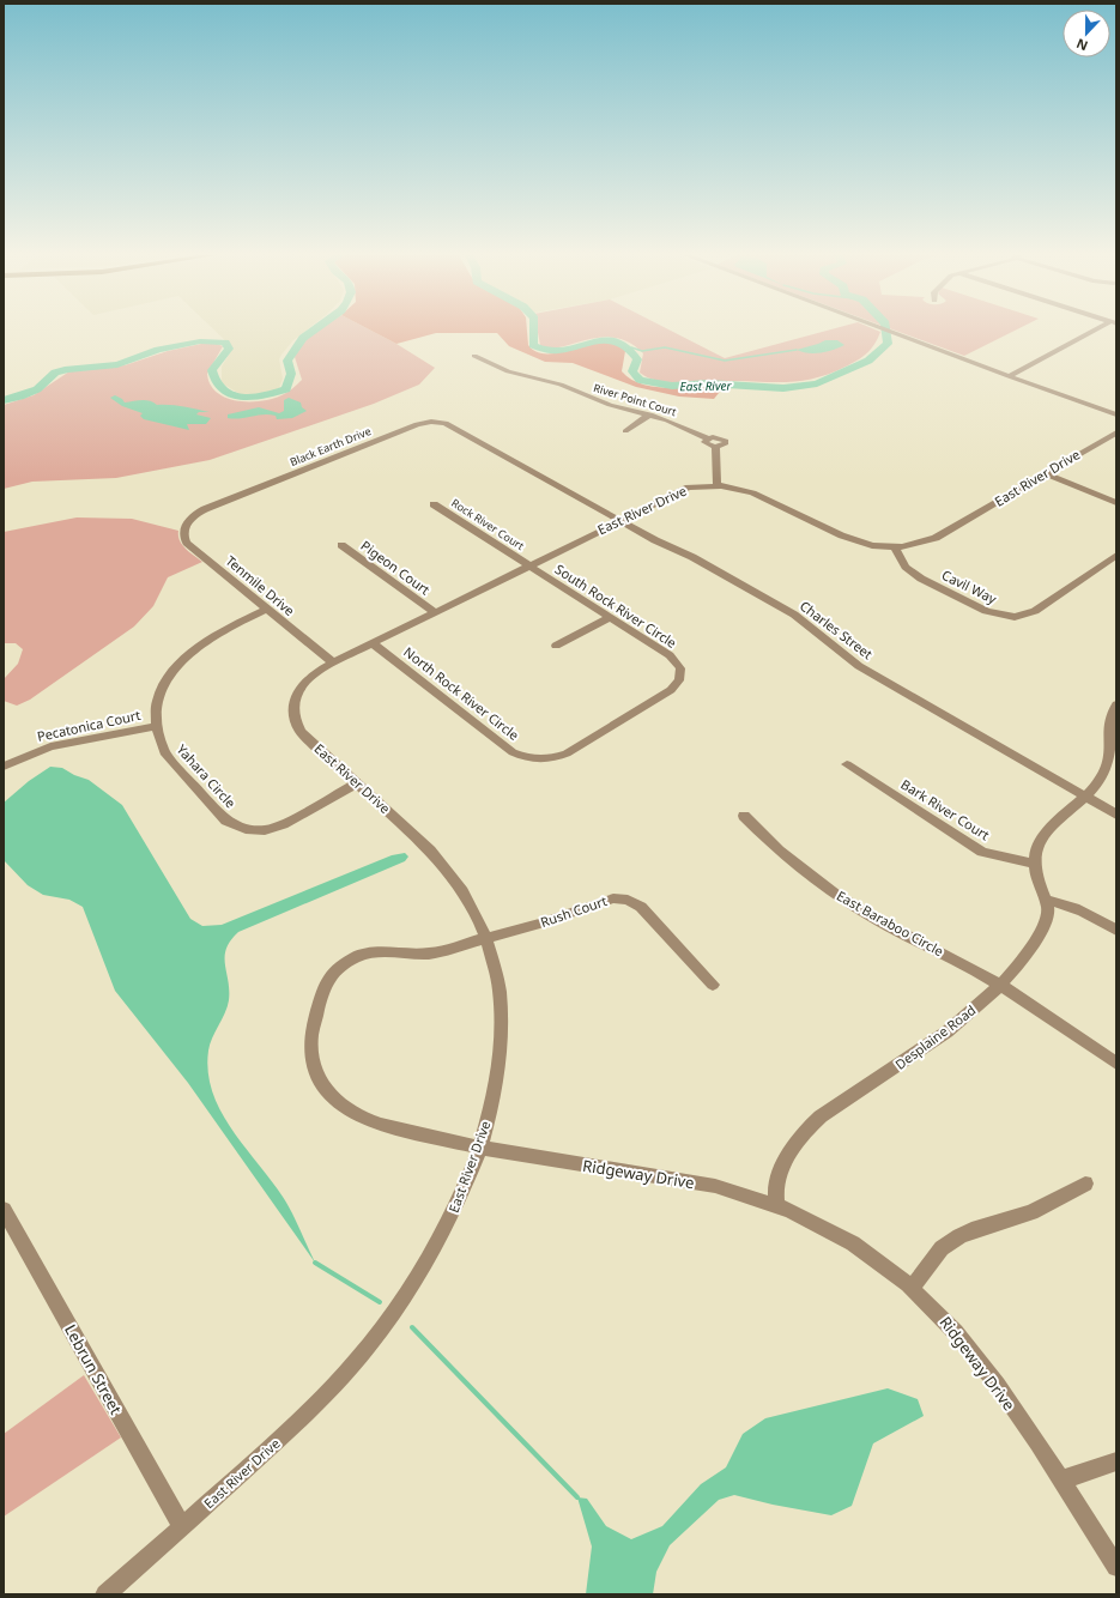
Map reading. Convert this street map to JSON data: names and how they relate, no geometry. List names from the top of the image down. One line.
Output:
{"streets":{"street":["River Point Court","Black Earth Drive","East River Drive","Rock River Court","Pigeon Court","Tenmile Drive","Cavil Way","South Rock River Circle","Charles Street","North Rock River Circle","Pecatonica Court","Yahara Circle","Bark River Court","Rush Court","East Baraboo Circle","Desplaine Road","Ridgeway Drive","Lebrun Street"]},"crossings":[["River Point Court","East River Drive"],["Black Earth Drive","Tenmile Drive"],["Black Earth Drive","Charles Street"],["East River Drive","Rock River Court"],["East River Drive","Pigeon Court"],["East River Drive","Tenmile Drive"],["East River Drive","Cavil Way"],["East River Drive","South Rock River Circle"],["East River Drive","Charles Street"],["East River Drive","North Rock River Circle"],["East River Drive","Yahara Circle"],["East River Drive","Rush Court"],["East River Drive","Ridgeway Drive"],["East River Drive","Lebrun Street"],["Rock River Court","South Rock River Circle"],["Tenmile Drive","Yahara Circle"],["South Rock River Circle","North Rock River Circle"],["Charles Street","Desplaine Road"],["Pecatonica Court","Yahara Circle"],["Bark River Court","Desplaine Road"],["Rush Court","Ridgeway Drive"],["East Baraboo Circle","Desplaine Road"],["Desplaine Road","Ridgeway Drive"]],"water":["East River"],"north":"bottom"}
